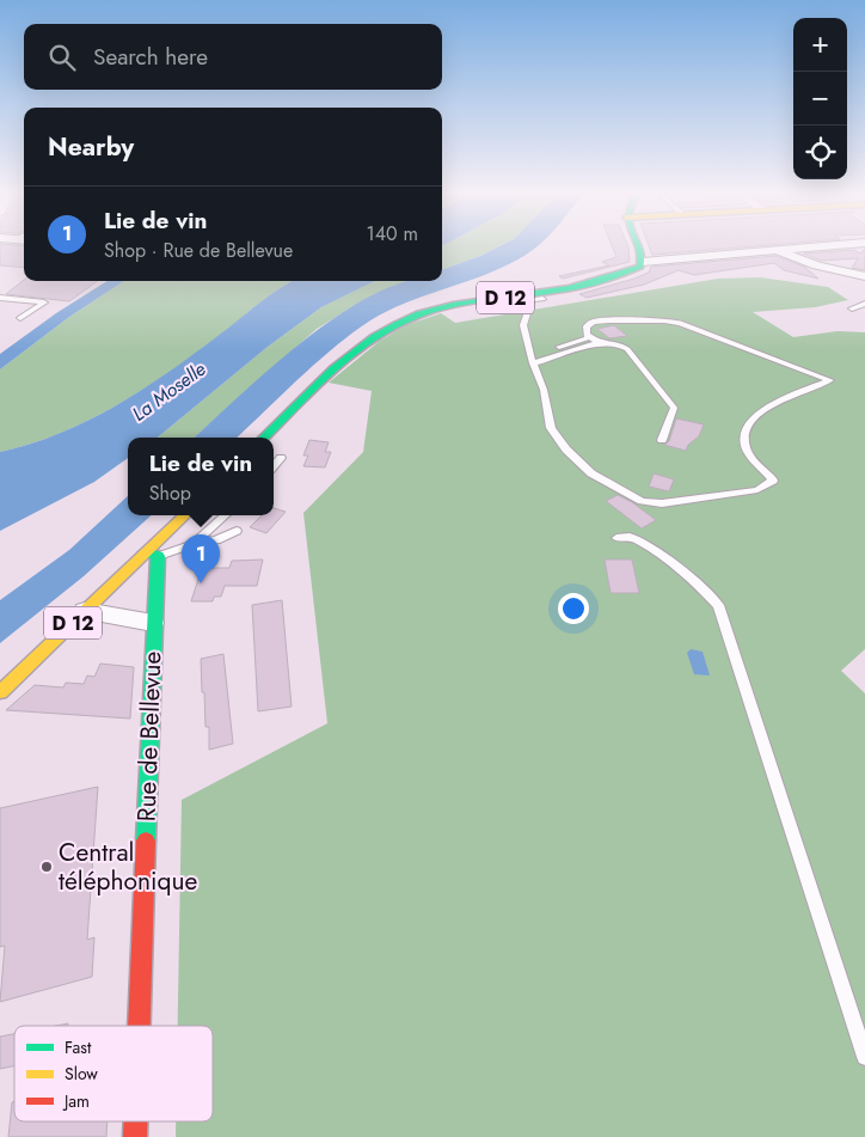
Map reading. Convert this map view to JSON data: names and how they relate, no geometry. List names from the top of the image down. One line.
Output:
{"streets":{"main road":["D 12","Rue de Bellevue"]},"crossings":[["D 12","Rue de Bellevue"]],"water":["La Moselle"],"places":["Central téléphonique"],"legend":["Fast","Slow","Jam"],"page":{"map_buttons":["+","−"],"search":"Search here","heading":"Nearby","list":[{"mark":"1","name":"Lie de vin","note":"Shop · Rue de Bellevue","value":"140 m"}],"popup":["Lie de vin","Shop"],"pins":"1"}}
